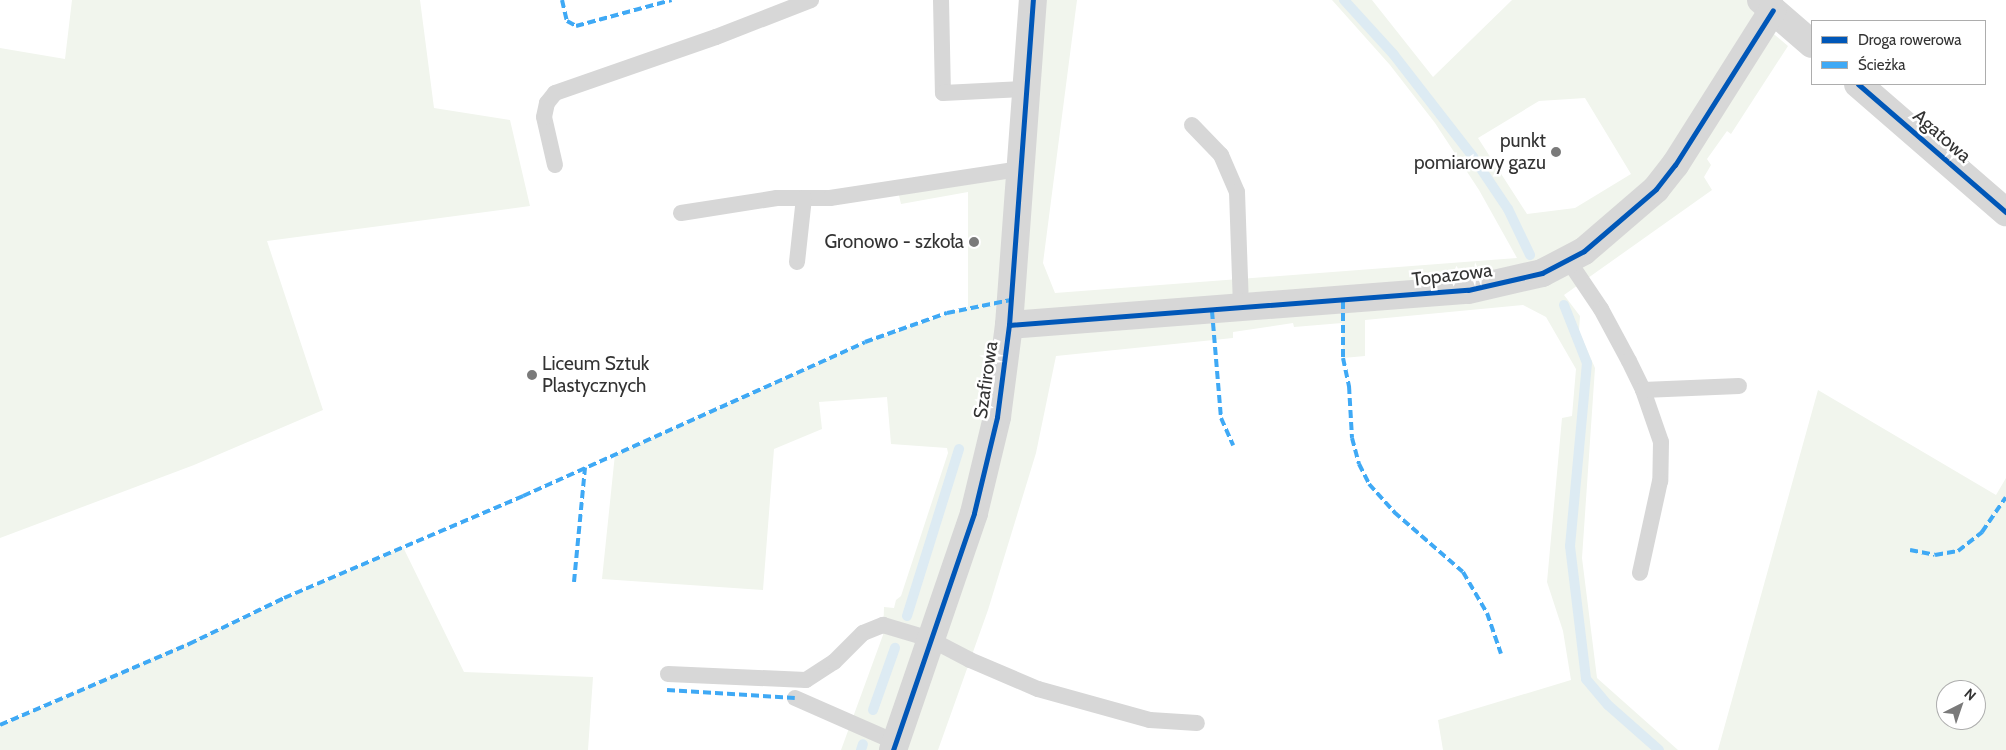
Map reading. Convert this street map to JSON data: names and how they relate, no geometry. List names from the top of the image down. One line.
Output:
{"streets":{"street":["Agatowa","Topazowa","Szafirowa"]},"crossings":[["Topazowa","Szafirowa"]],"places":["punkt pomiarowy gazu","Gronowo - szkoła","Liceum Sztuk Plastycznych"],"legend":["Droga rowerowa","Ścieżka"],"north":"top right"}
